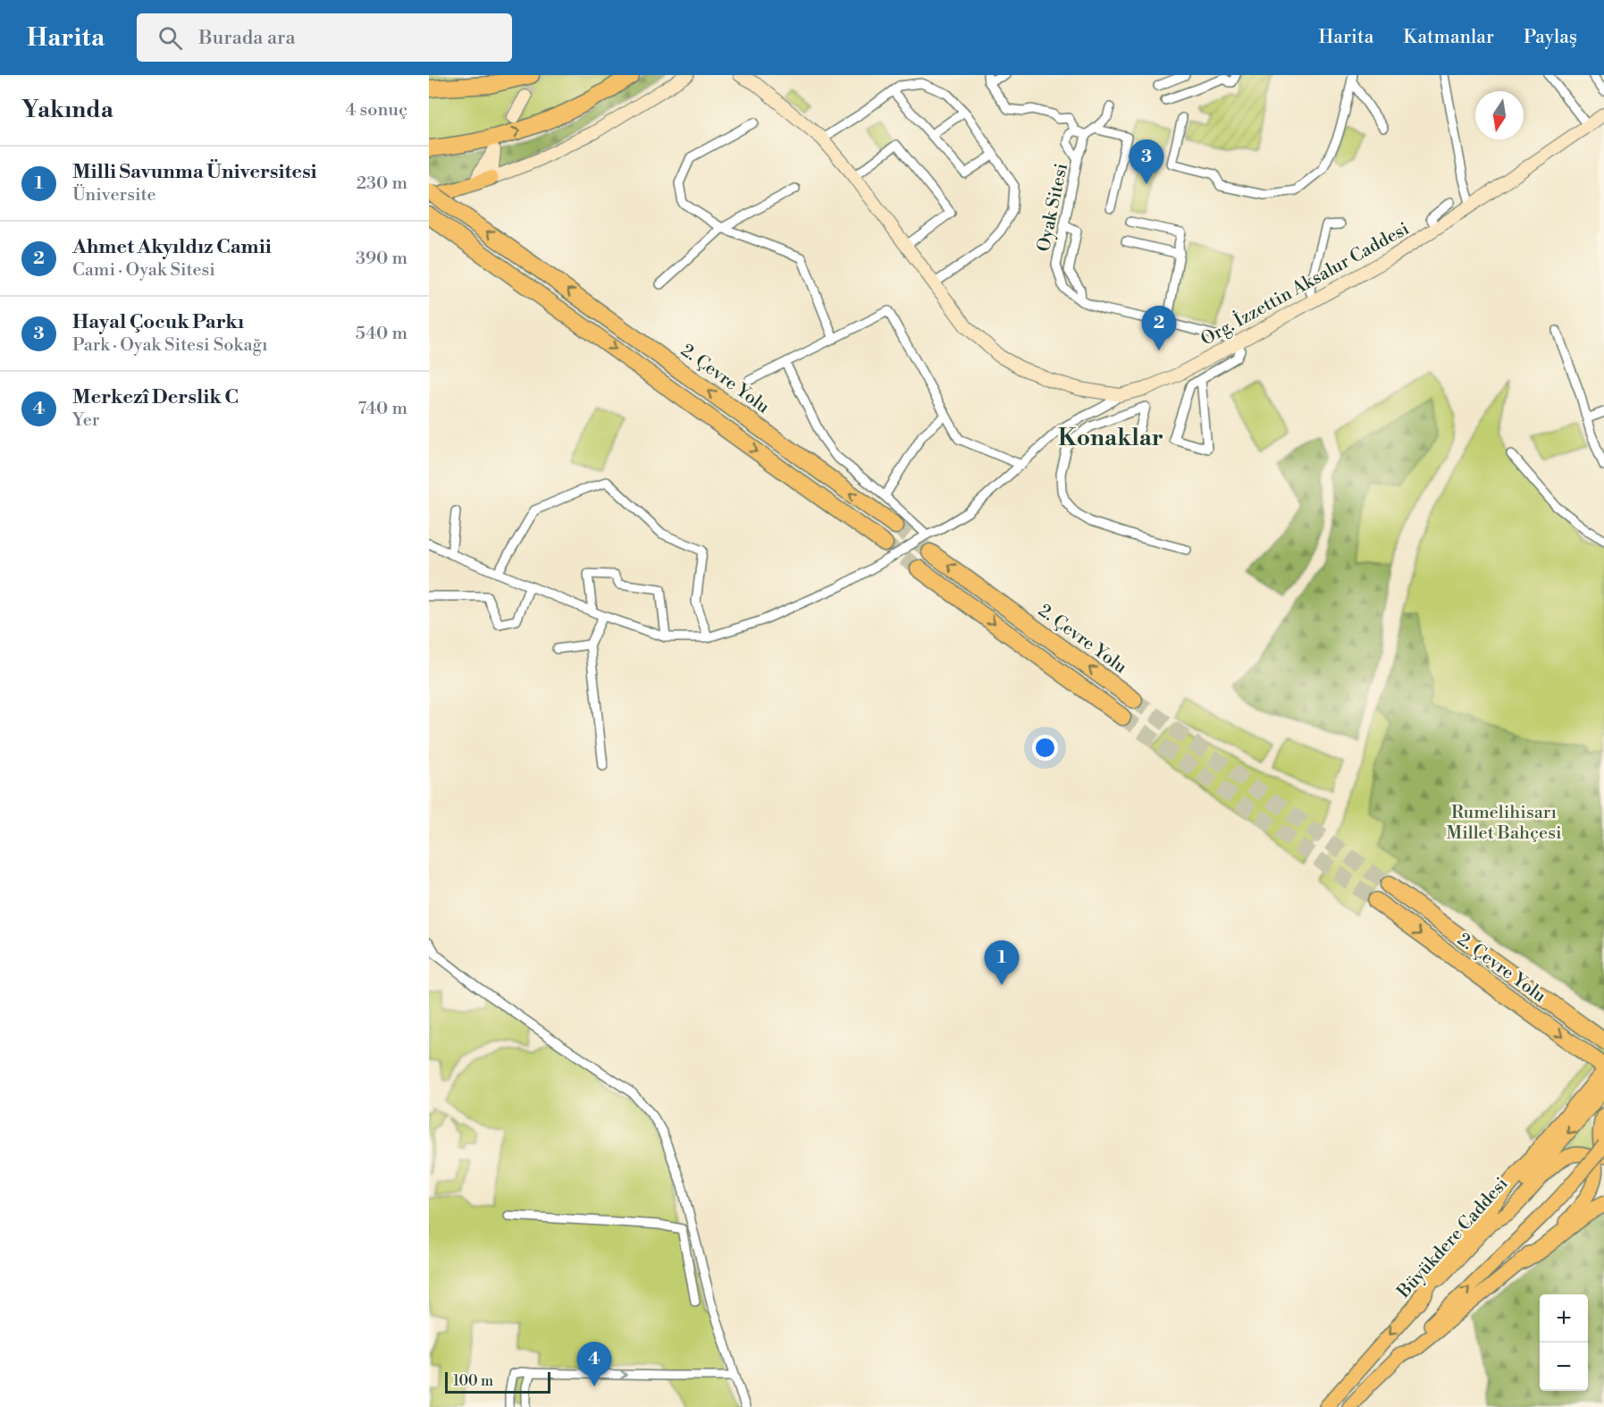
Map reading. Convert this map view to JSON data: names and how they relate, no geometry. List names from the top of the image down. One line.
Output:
{"streets":{"highway":["2. Çevre Yolu"],"main road":["Org. İzzettin Aksalur Caddesi","Büyükdere Caddesi"],"street":["Oyak Sitesi"]},"crossings":[["Oyak Sitesi","Org. İzzettin Aksalur Caddesi"]],"districts":["Konaklar"],"parks":["Rumelihisarı Millet Bahçesi"],"scale_bar":"100 m","north":"bottom","page":{"header":"Harita","search":"Burada ara","nav":["Harita","Katmanlar","Paylaş"],"heading":["Yakında","4 sonuç"],"pins":["3","2","1","4"],"list":[{"mark":"1","name":"Milli Savunma Üniversitesi","note":"Üniversite","value":"230 m"},{"mark":"2","name":"Ahmet Akyıldız Camii","note":"Cami · Oyak Sitesi","value":"390 m"},{"mark":"3","name":"Hayal Çocuk Parkı","note":"Park · Oyak Sitesi Sokağı","value":"540 m"},{"mark":"4","name":"Merkezî Derslik C","note":"Yer","value":"740 m"}],"map_buttons":["+","−"],"scale":"100 m"}}
